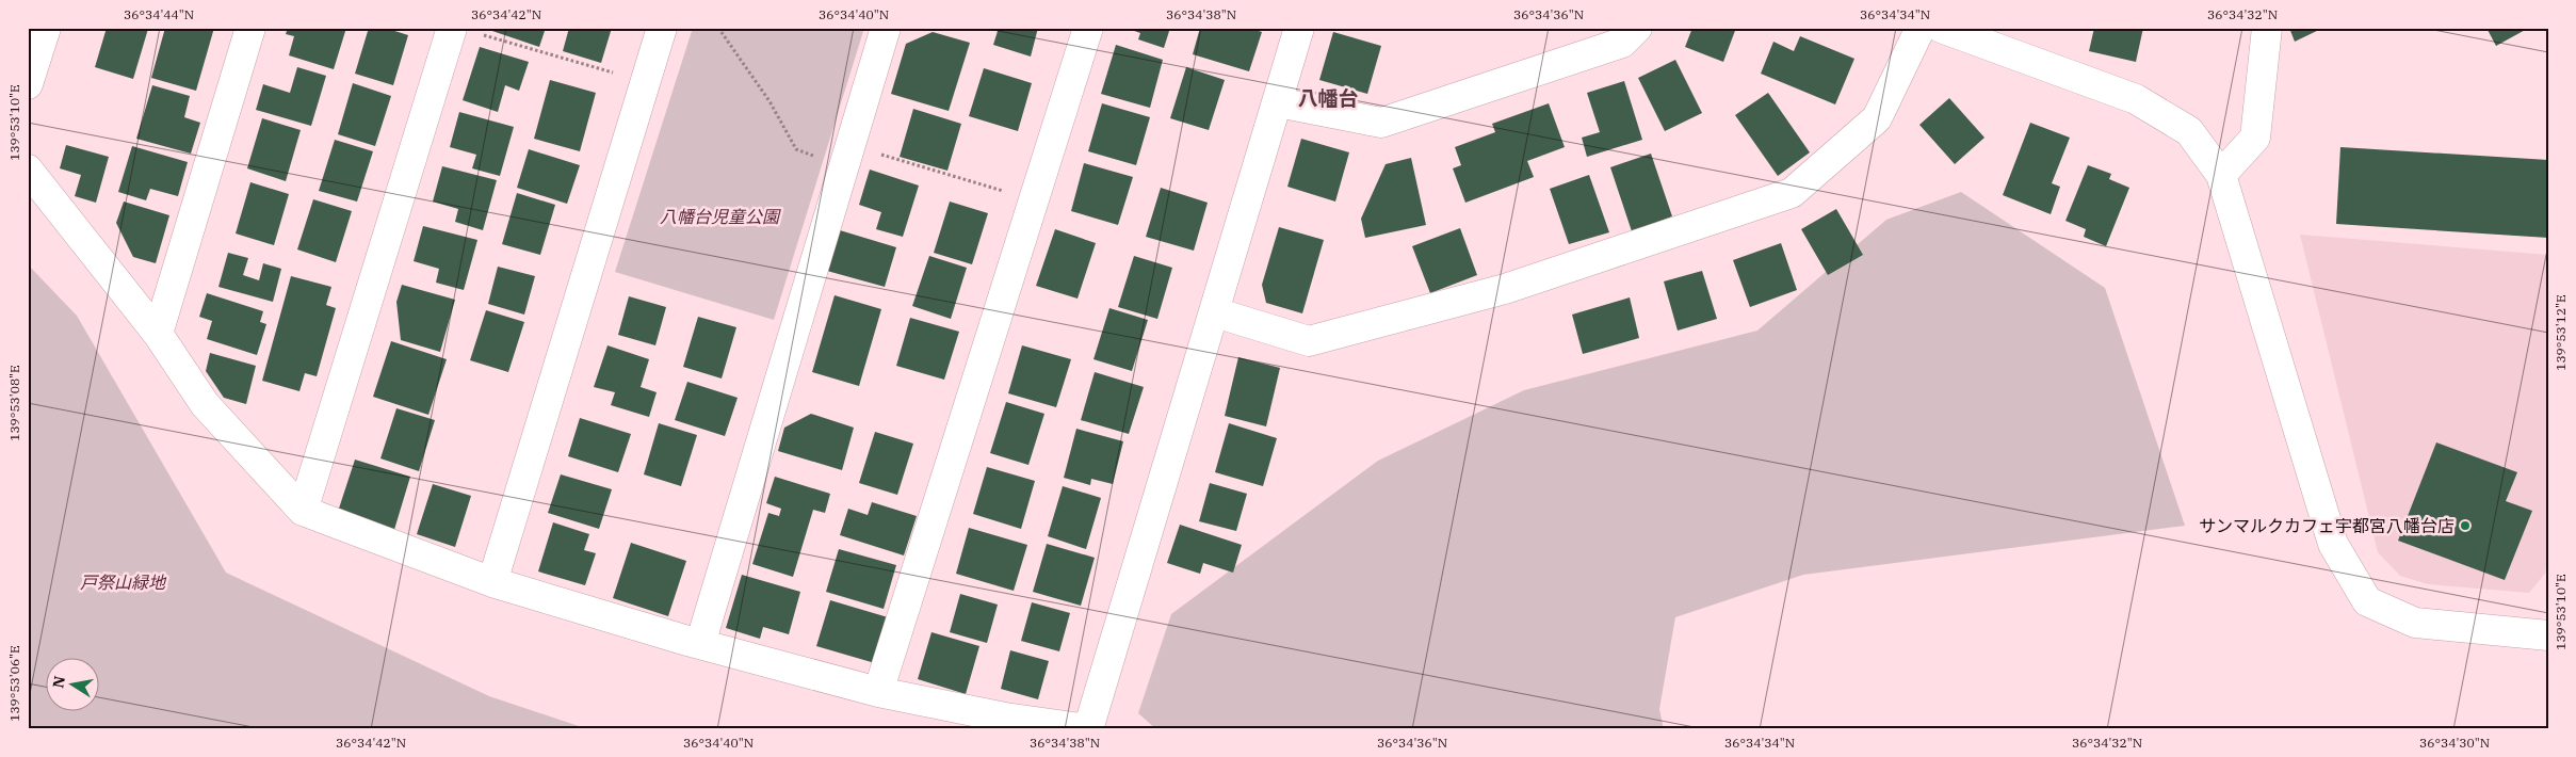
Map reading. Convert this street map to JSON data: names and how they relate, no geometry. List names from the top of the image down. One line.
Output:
{"districts":["八幡台"],"parks":["八幡台児童公園","戸祭山緑地"],"places":["サンマルクカフェ宇都宮八幡台店"],"north":"left","coordinates":["36°34'44\"N","36°34'42\"N","36°34'40\"N","36°34'38\"N","36°34'36\"N","36°34'34\"N","36°34'32\"N","139°53'10\"E","139°53'12\"E","139°53'08\"E","139°53'06\"E","36°34'30\"N"]}
